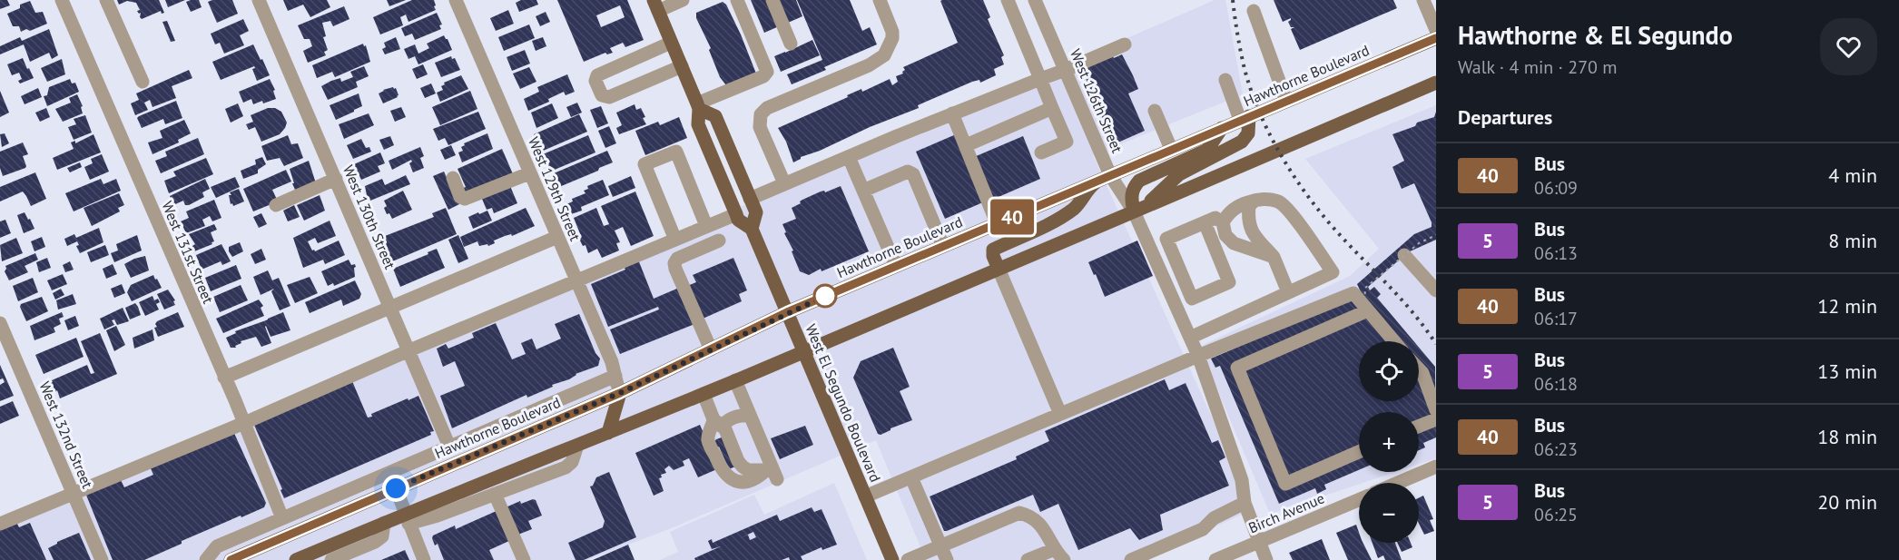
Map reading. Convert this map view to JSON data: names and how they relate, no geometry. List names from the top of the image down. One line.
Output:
{"streets":{"main road":["Hawthorne Boulevard","West El Segundo Boulevard"],"street":["West 126th Street","West 129th Street","West 130th Street","West 131st Street","West 132nd Street","Birch Avenue"]},"crossings":[["Hawthorne Boulevard","West 126th Street"],["Hawthorne Boulevard","West 129th Street"],["Hawthorne Boulevard","West El Segundo Boulevard"],["West 126th Street","Birch Avenue"]],"lines":["bus line 40"],"page":{"on_map":"40","heading":[["Hawthorne & El Segundo","Walk · 4 min · 270 m"],"Departures"],"list":[{"mark":"40","name":"Bus","note":"06:09","value":"4 min"},{"mark":"5","name":"Bus","note":"06:13","value":"8 min"},{"mark":"40","name":"Bus","note":"06:17","value":"12 min"},{"mark":"5","name":"Bus","note":"06:18","value":"13 min"},{"mark":"40","name":"Bus","note":"06:23","value":"18 min"},{"mark":"5","name":"Bus","note":"06:25","value":"20 min"}],"map_buttons":["+","−"]}}
